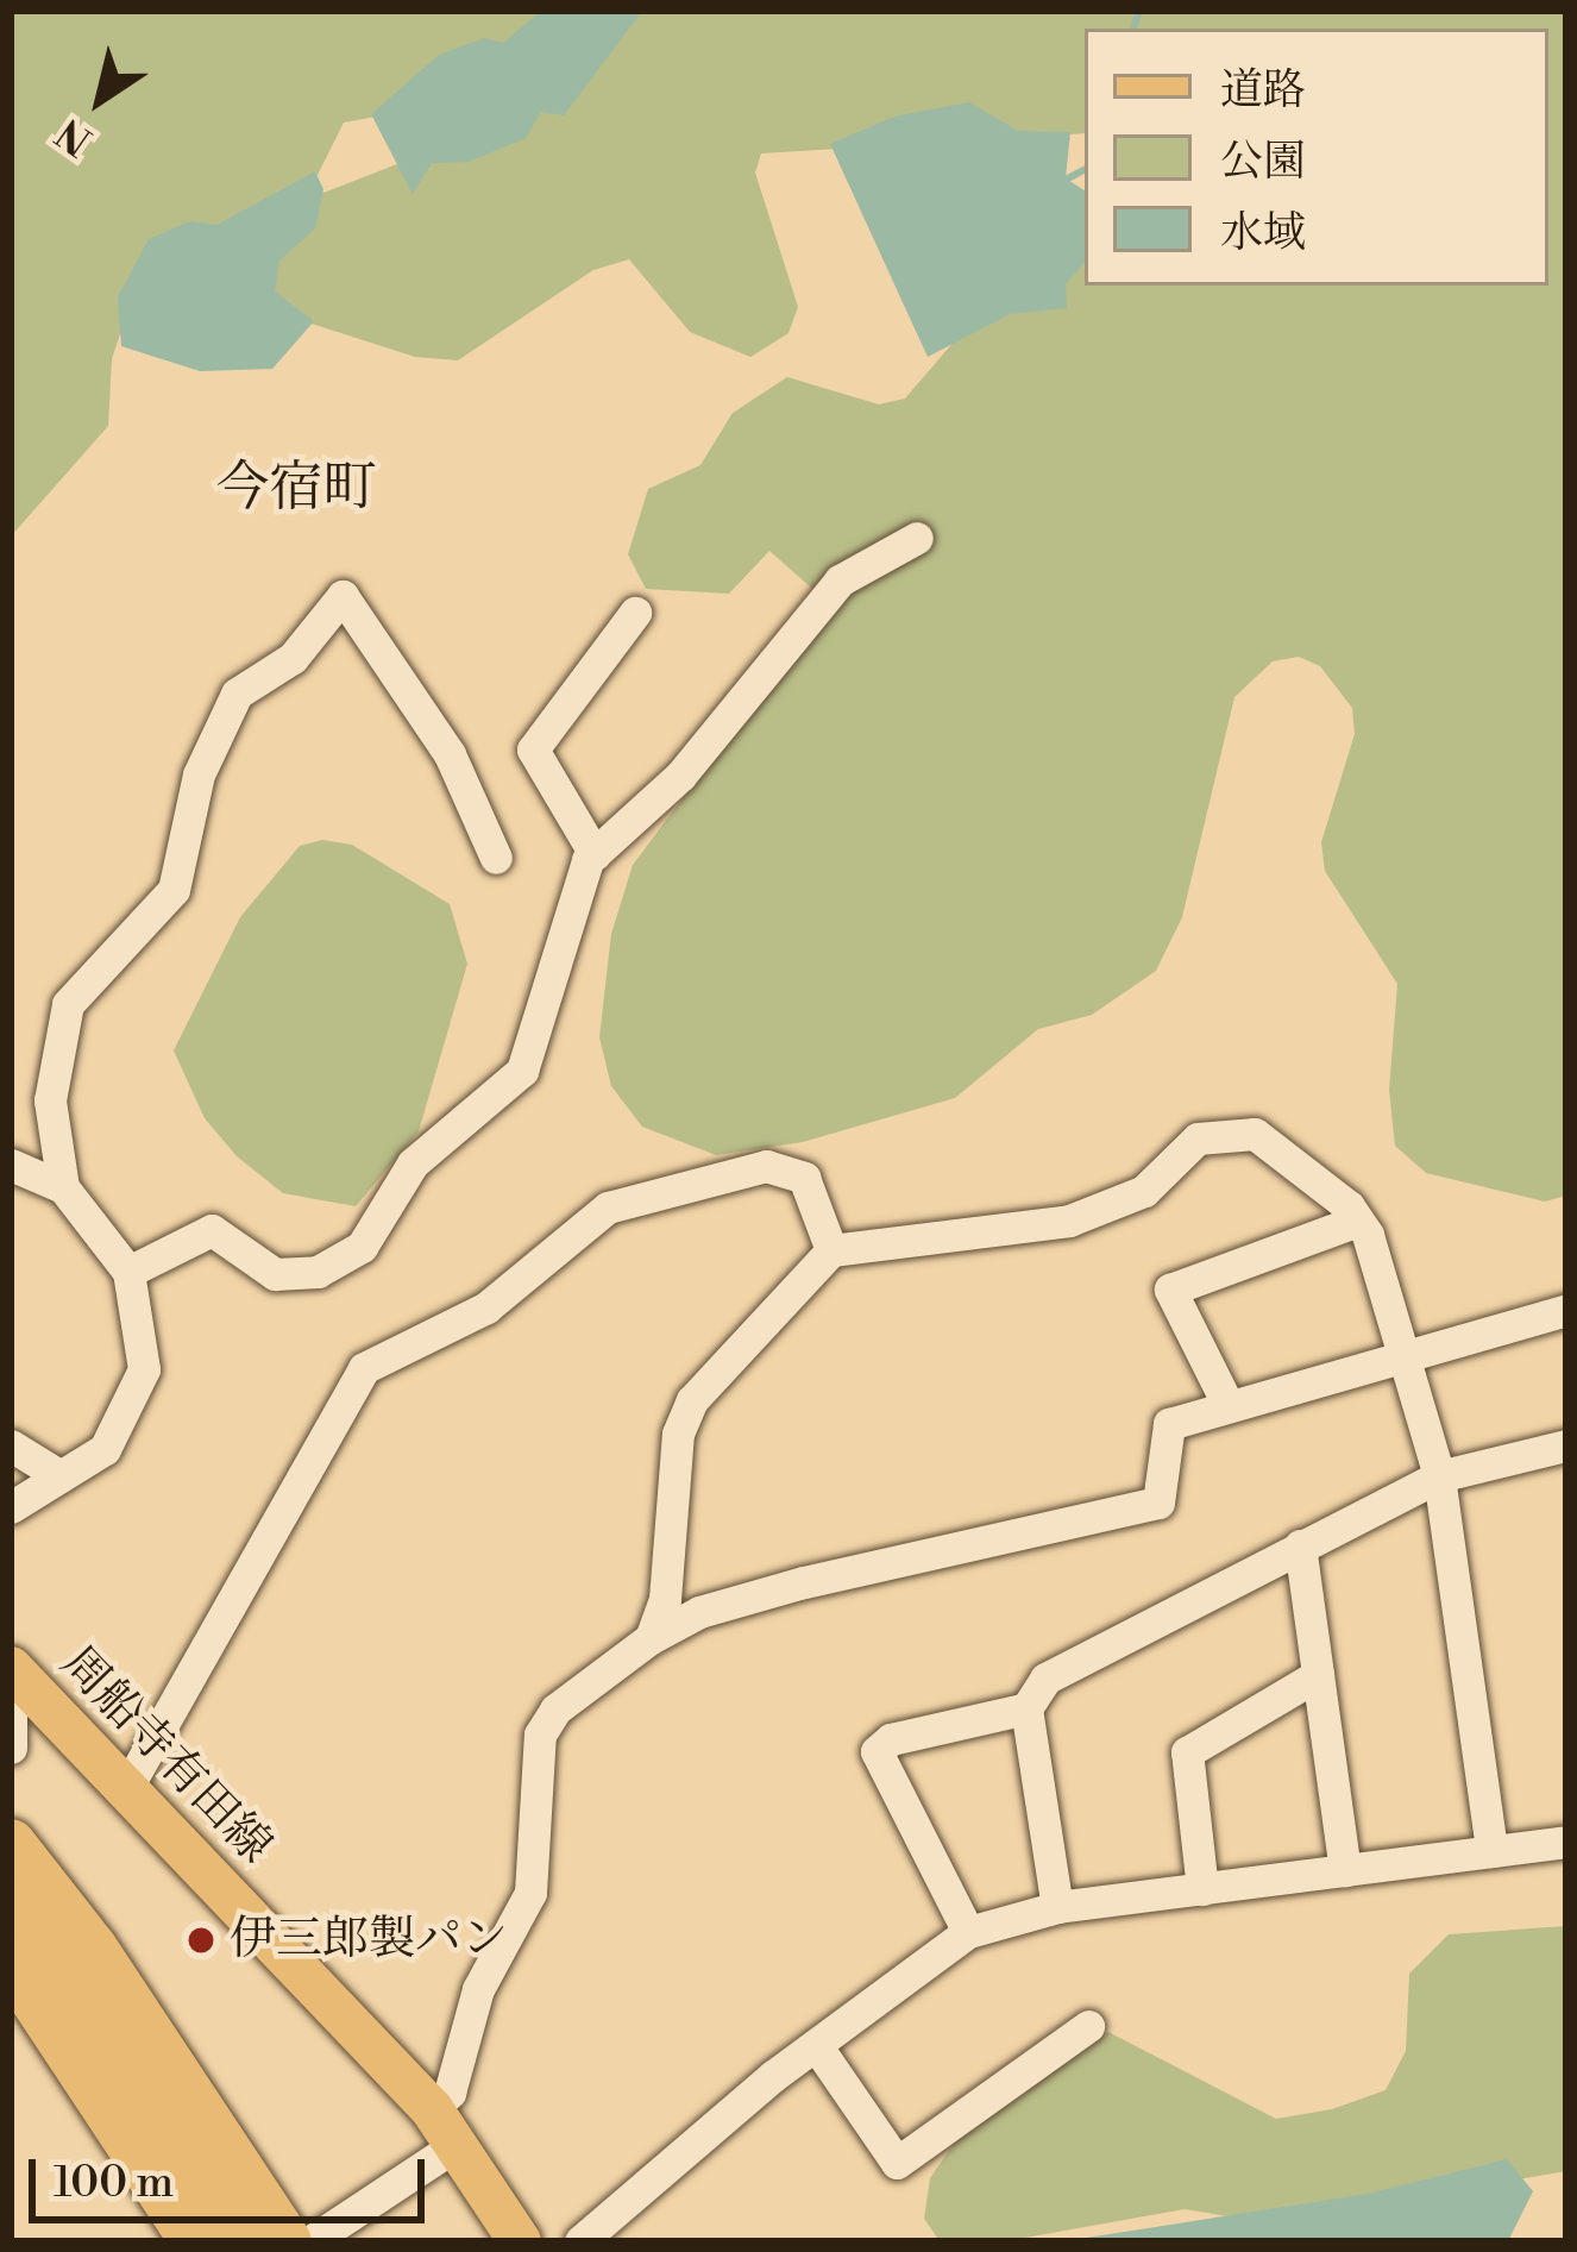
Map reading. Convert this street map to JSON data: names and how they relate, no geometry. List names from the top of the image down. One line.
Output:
{"streets":{"main road":["周船寺有田線"]},"districts":["今宿町"],"places":["伊三郎製パン"],"legend":["道路","公園","水域"],"scale_bar":"100 m","north":"bottom left"}
